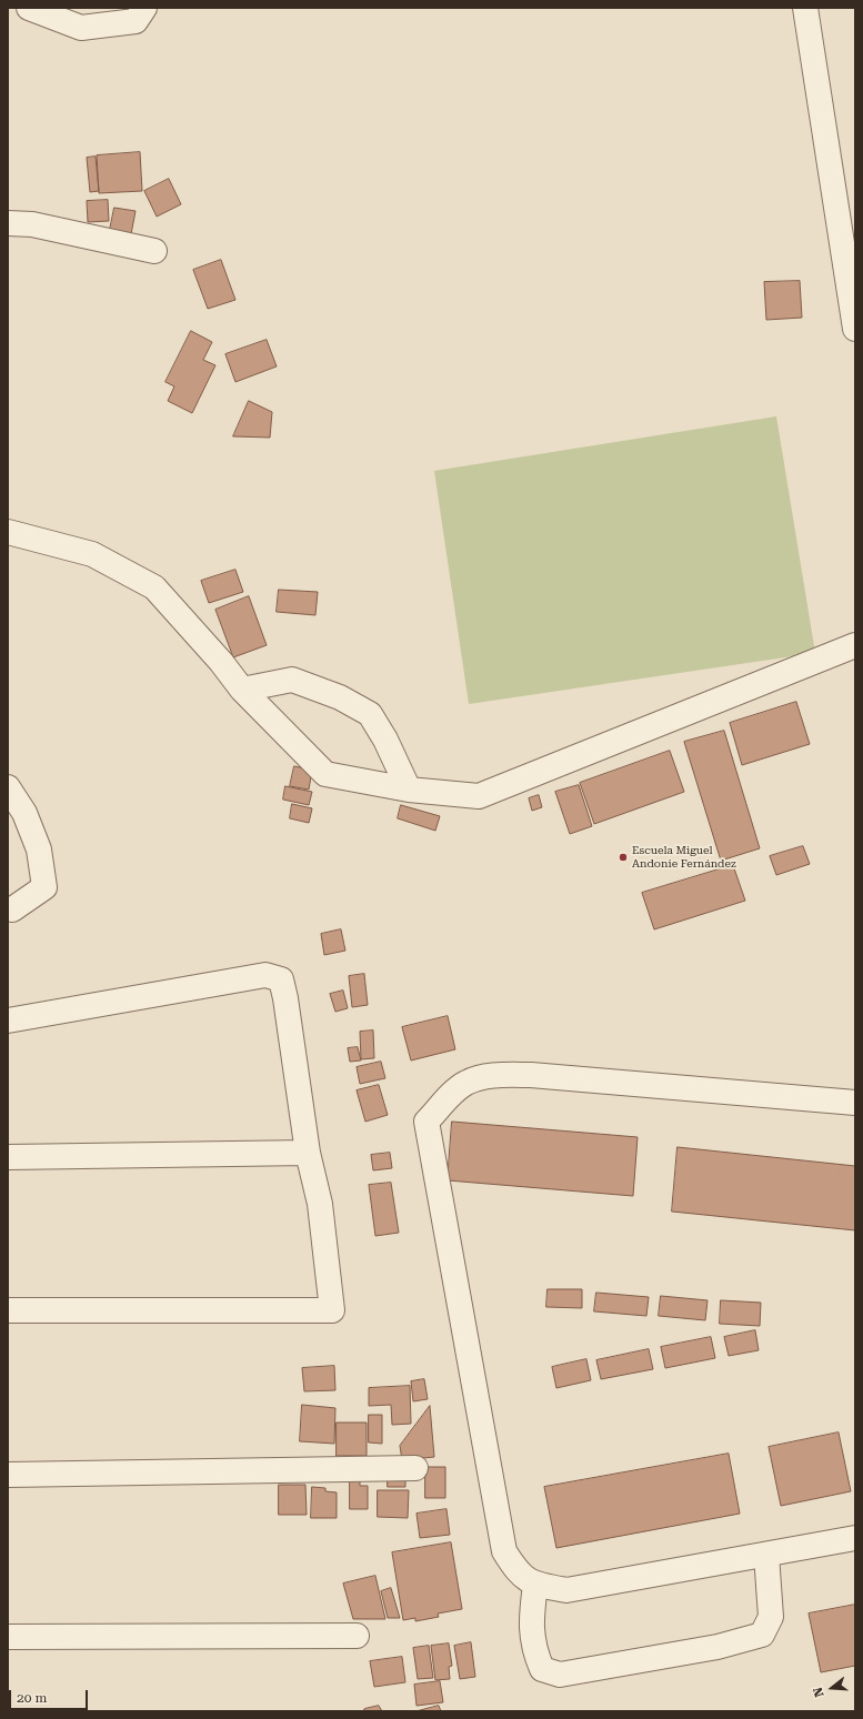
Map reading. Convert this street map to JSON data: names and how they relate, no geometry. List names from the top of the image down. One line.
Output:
{"places":["Escuela Miguel Andonie Fernández"],"scale_bar":"20 m","north":"left"}
